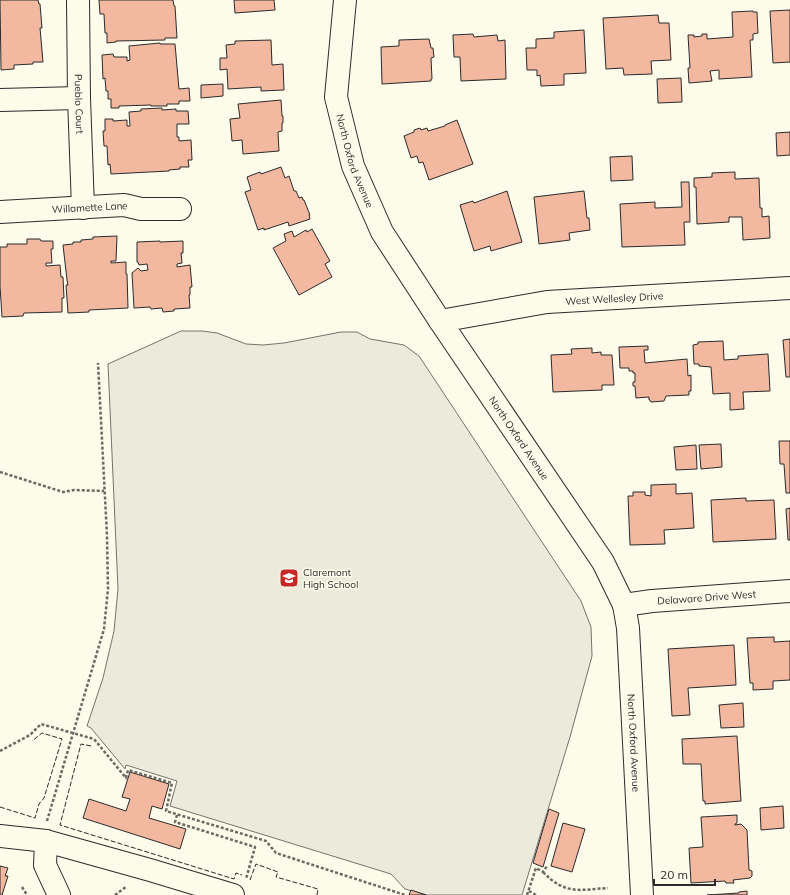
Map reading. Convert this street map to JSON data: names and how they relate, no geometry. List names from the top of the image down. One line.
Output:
{"streets":{"street":["Pueblo Court","North Oxford Avenue","Willamette Lane","West Wellesley Drive","Delaware Drive West"]},"crossings":[["Pueblo Court","Willamette Lane"],["North Oxford Avenue","West Wellesley Drive"],["North Oxford Avenue","Delaware Drive West"]],"places":{"school or university":["Claremont High School"]},"scale_bar":"20 m"}
